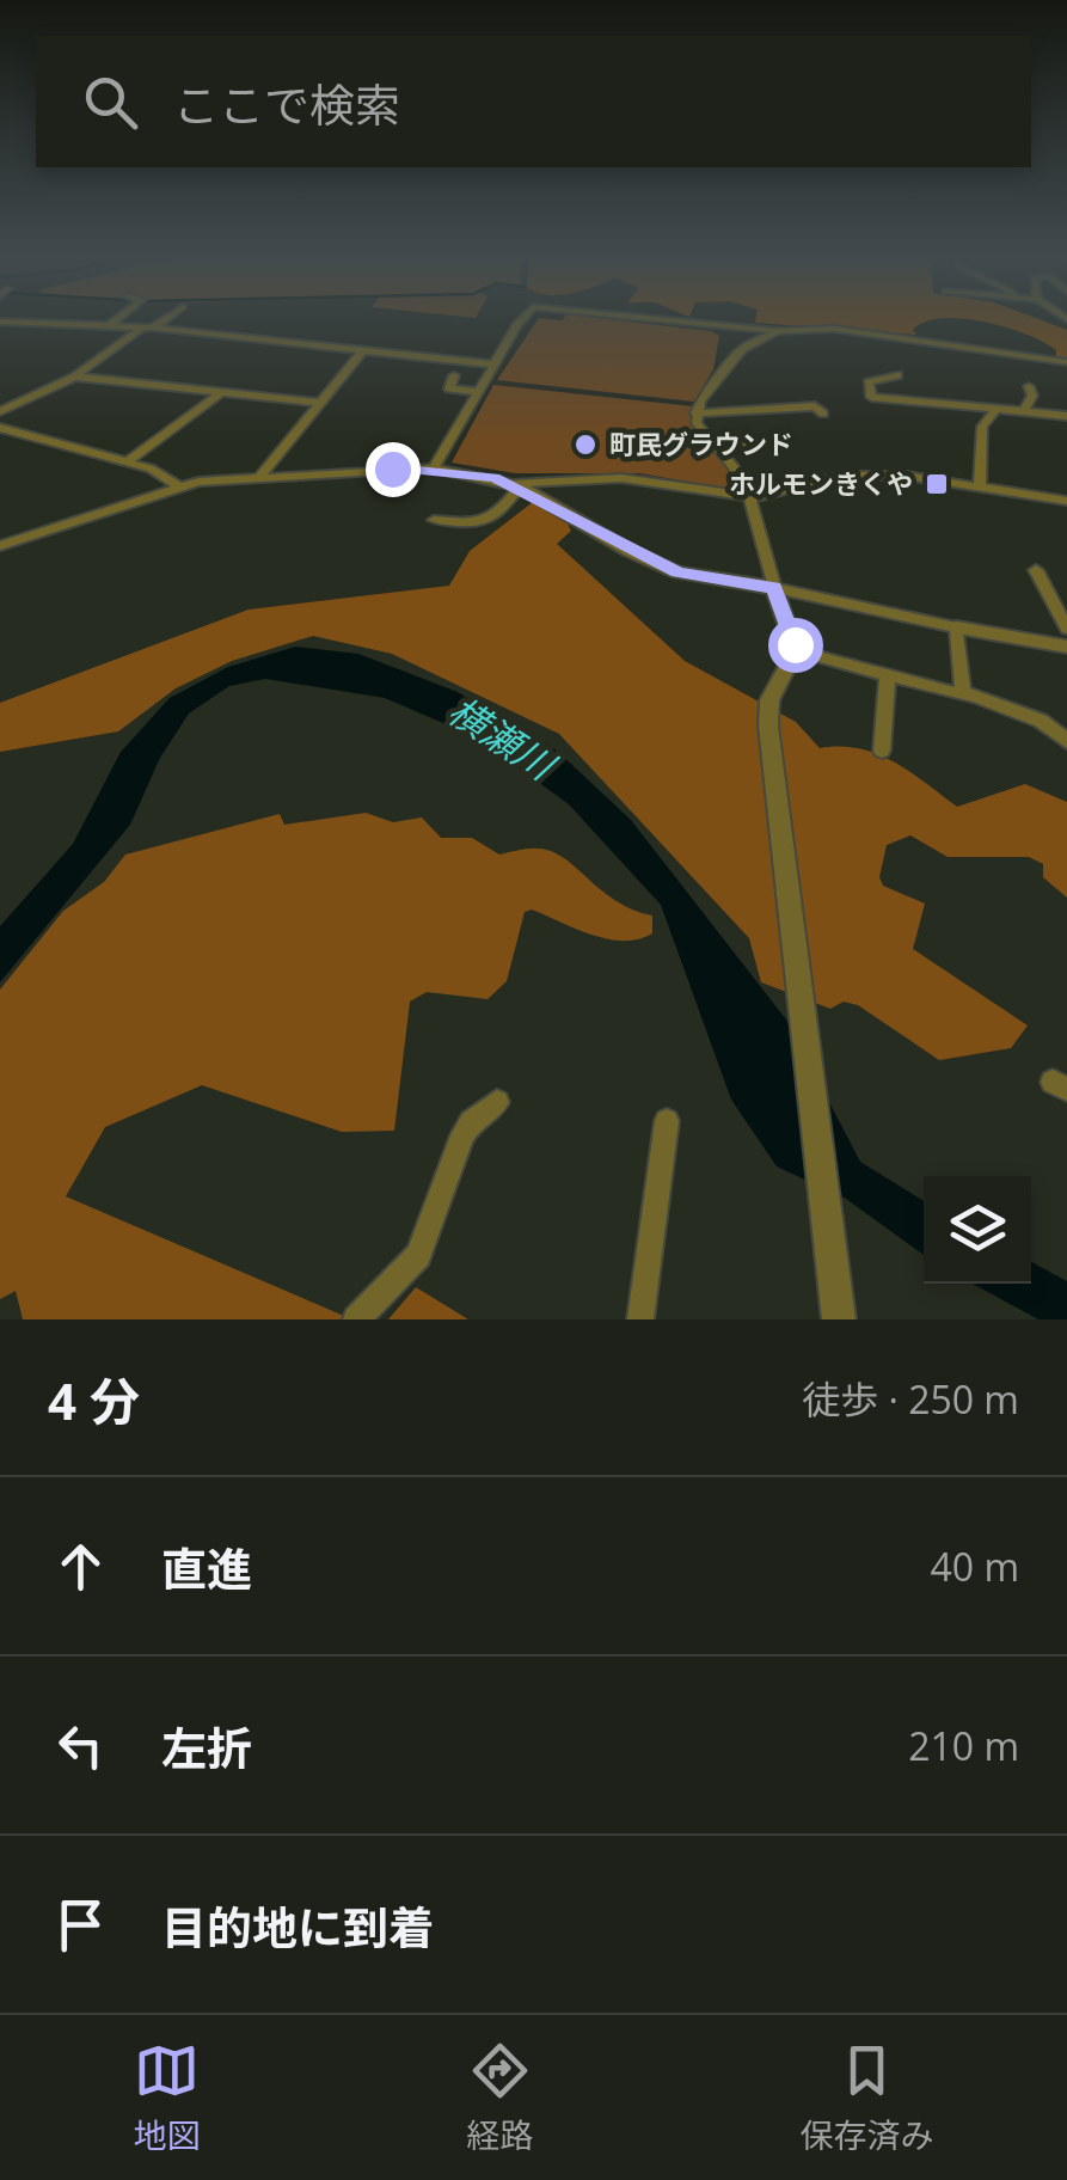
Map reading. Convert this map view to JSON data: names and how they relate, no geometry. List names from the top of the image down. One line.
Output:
{"water":["横瀬川"],"places":{"other":["町民グラウンド"],"transit":["ホルモンきくや"]},"page":{"search":"ここで検索","heading":["4 分","徒歩 · 250 m"],"list":[["直進","40 m"],["左折","210 m"],"目的地に到着"],"nav":["地図","経路","保存済み"]}}
